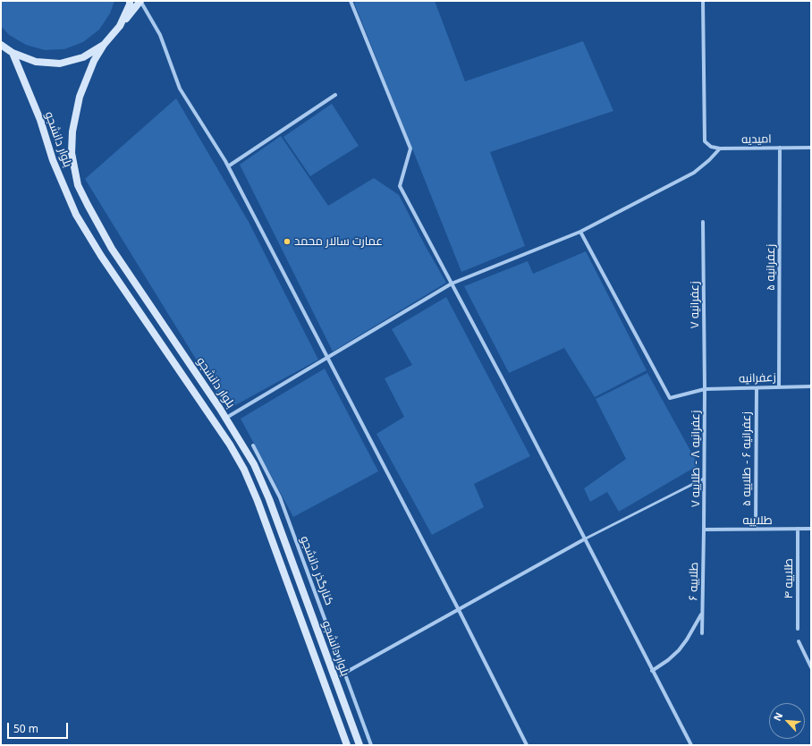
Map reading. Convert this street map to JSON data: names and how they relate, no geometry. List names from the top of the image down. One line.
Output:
{"streets":{"main road":["بلوار دانشجو"],"street":["امیدیه","زعفرانیه ۵","زعفرانیه ۷","زعفرانیه","زعفرانیه ۸ - طلاییه ۷","زعفرانیه ۶ - طلاییه ۵","طلاییه","کنارگذر دانشجو","طلاییه ۴","طلاییه ۶"]},"crossings":[["امیدیه","زعفرانیه ۵"],["زعفرانیه ۵","زعفرانیه"],["زعفرانیه ۷","زعفرانیه"],["زعفرانیه ۷","زعفرانیه ۸ - طلاییه ۷"],["زعفرانیه","زعفرانیه ۸ - طلاییه ۷"],["زعفرانیه","زعفرانیه ۶ - طلاییه ۵"],["زعفرانیه ۸ - طلاییه ۷","طلاییه"],["زعفرانیه ۸ - طلاییه ۷","طلاییه ۶"],["زعفرانیه ۶ - طلاییه ۵","طلاییه"],["طلاییه","طلاییه ۴"],["طلاییه","طلاییه ۶"]],"places":["عمارت سالار محمد"],"scale_bar":"50 m","north":"top left"}
